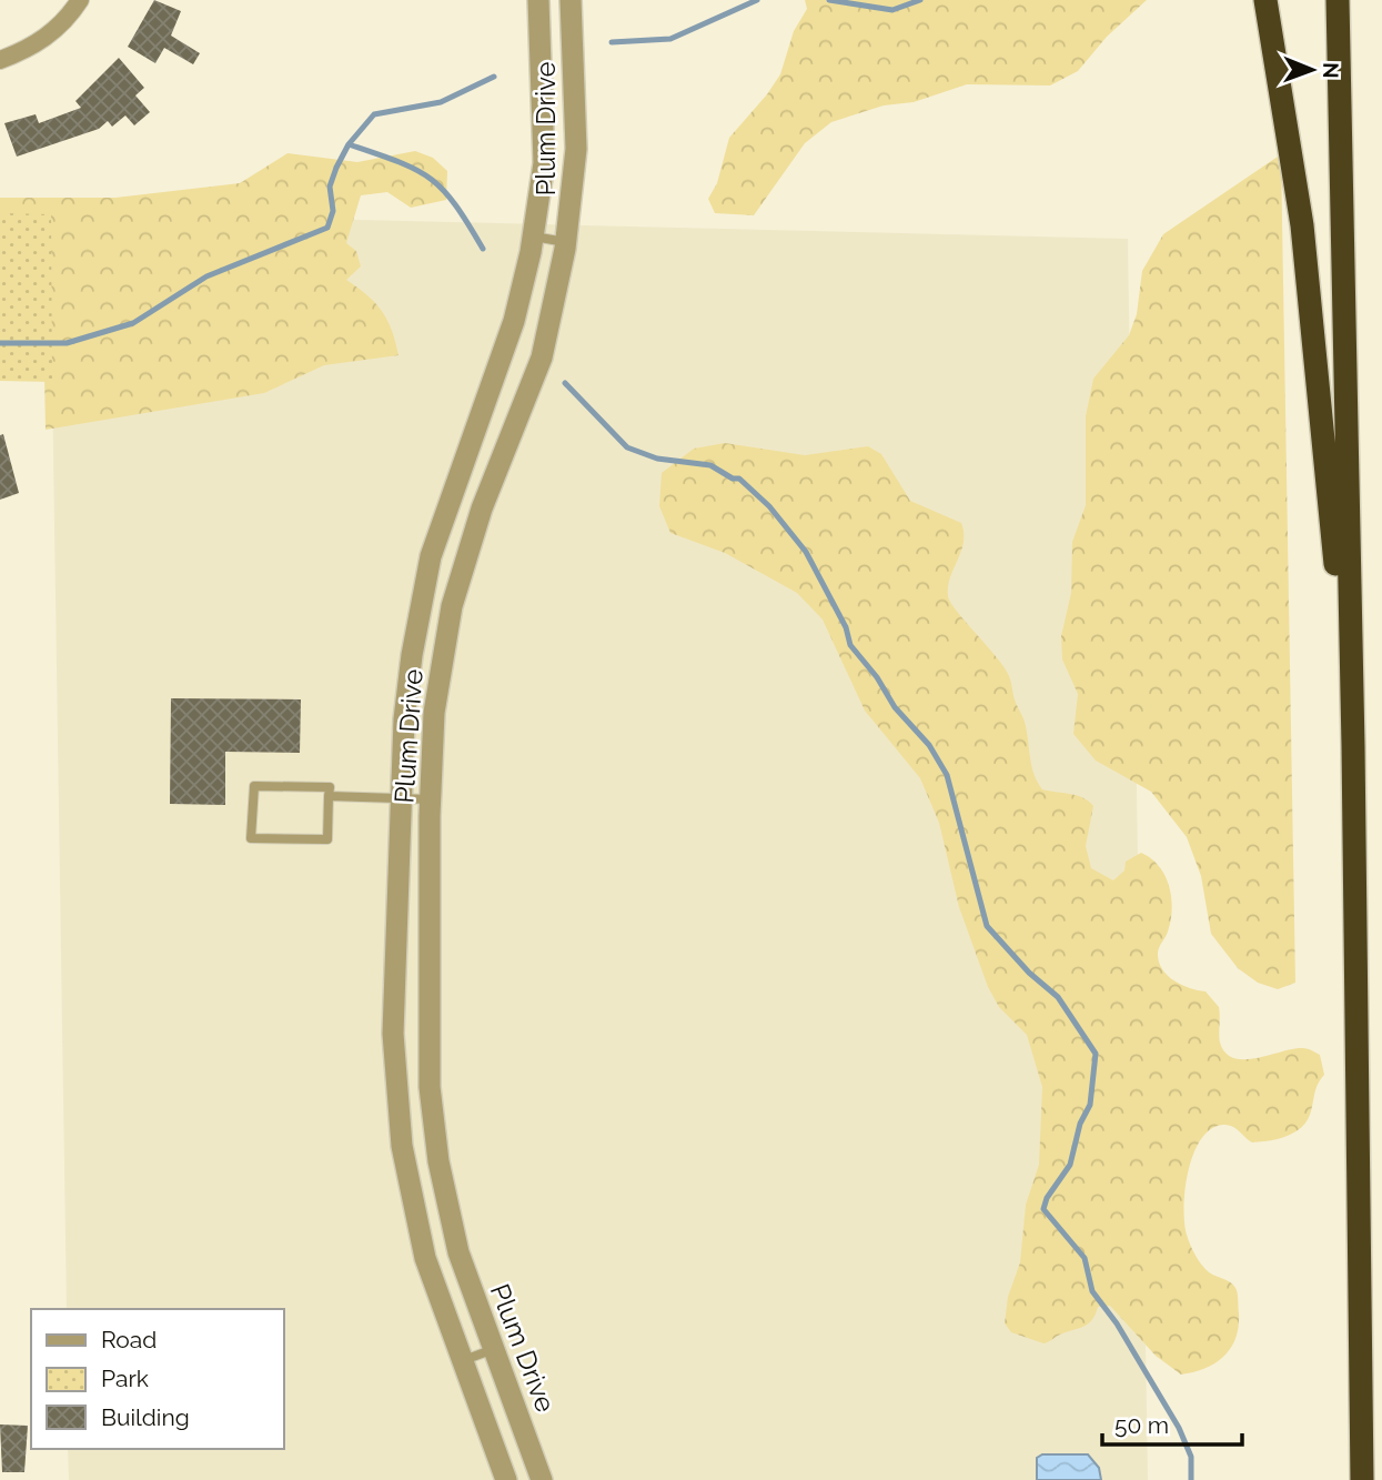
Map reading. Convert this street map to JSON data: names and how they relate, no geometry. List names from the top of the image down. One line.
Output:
{"streets":{"street":["Plum Drive"]},"legend":["Road","Park","Building"],"scale_bar":"50 m","north":"right"}
